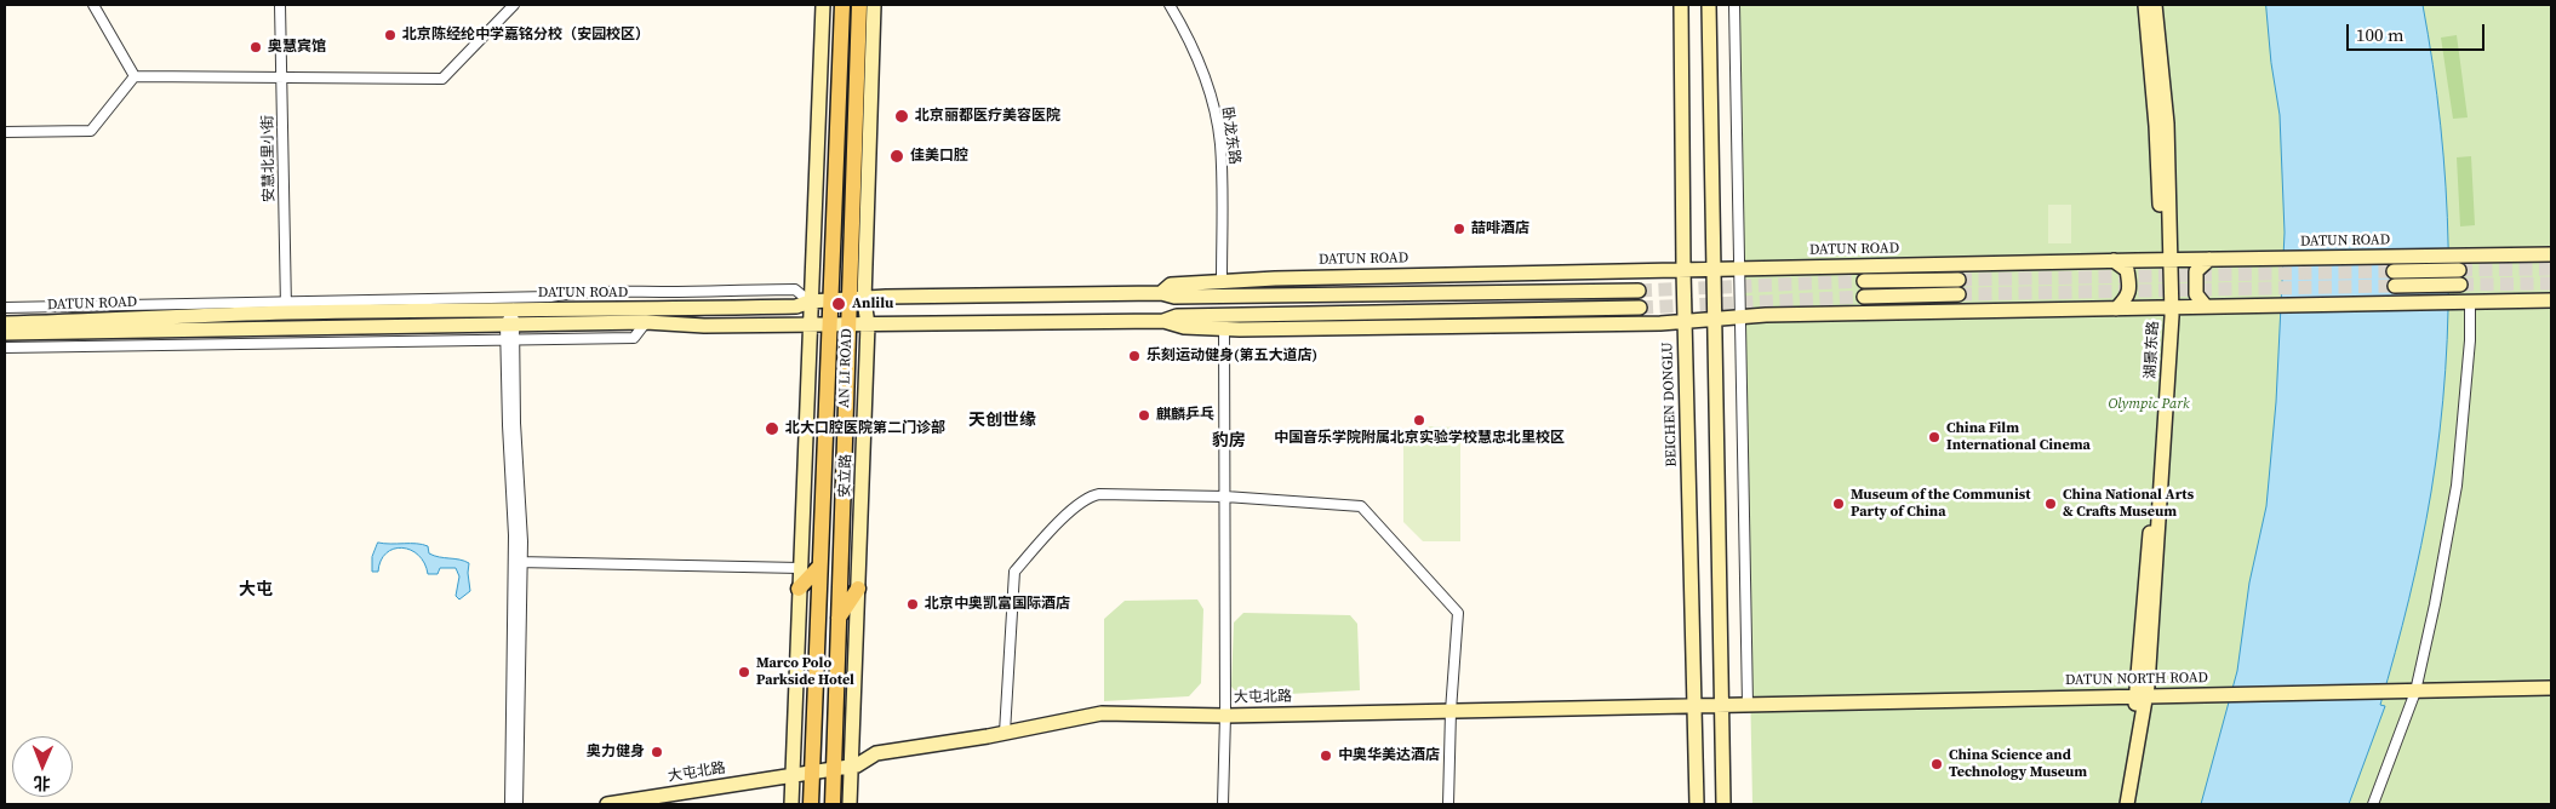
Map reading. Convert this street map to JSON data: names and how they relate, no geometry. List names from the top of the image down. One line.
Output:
{"streets":{"main road":["AN LI ROAD"],"street":["卧龙东路","安慧北里小街","DATUN ROAD","湖景东路","BEICHEN DONGLU","安立路","DATUN NORTH ROAD","大屯北路"]},"crossings":[["卧龙东路","DATUN ROAD"],["安慧北里小街","DATUN ROAD"],["DATUN ROAD","湖景东路"],["DATUN ROAD","AN LI ROAD"],["DATUN ROAD","BEICHEN DONGLU"],["DATUN ROAD","安立路"],["湖景东路","DATUN NORTH ROAD"],["AN LI ROAD","大屯北路"],["BEICHEN DONGLU","大屯北路"],["安立路","大屯北路"],["DATUN NORTH ROAD","大屯北路"]],"districts":["天创世缘","豹房","大屯"],"parks":["Olympic Park"],"places":["北京陈经纶中学嘉铭分校（安园校区）","奥慧宾馆","北京丽都医疗美容医院","佳美口腔","喆啡酒店","Anlilu","乐刻运动健身(第五大道店)","麒麟乒乓","中国音乐学院附属北京实验学校慧忠北里校区","北大口腔医院第二门诊部","China Film International Cinema","Museum of the Communist Party of China","China National Arts & Crafts Museum","北京中奥凯富国际酒店","Marco Polo Parkside Hotel","奥力健身","中奥华美达酒店","China Science and Technology Museum"],"scale_bar":"100 m","north":"bottom"}
